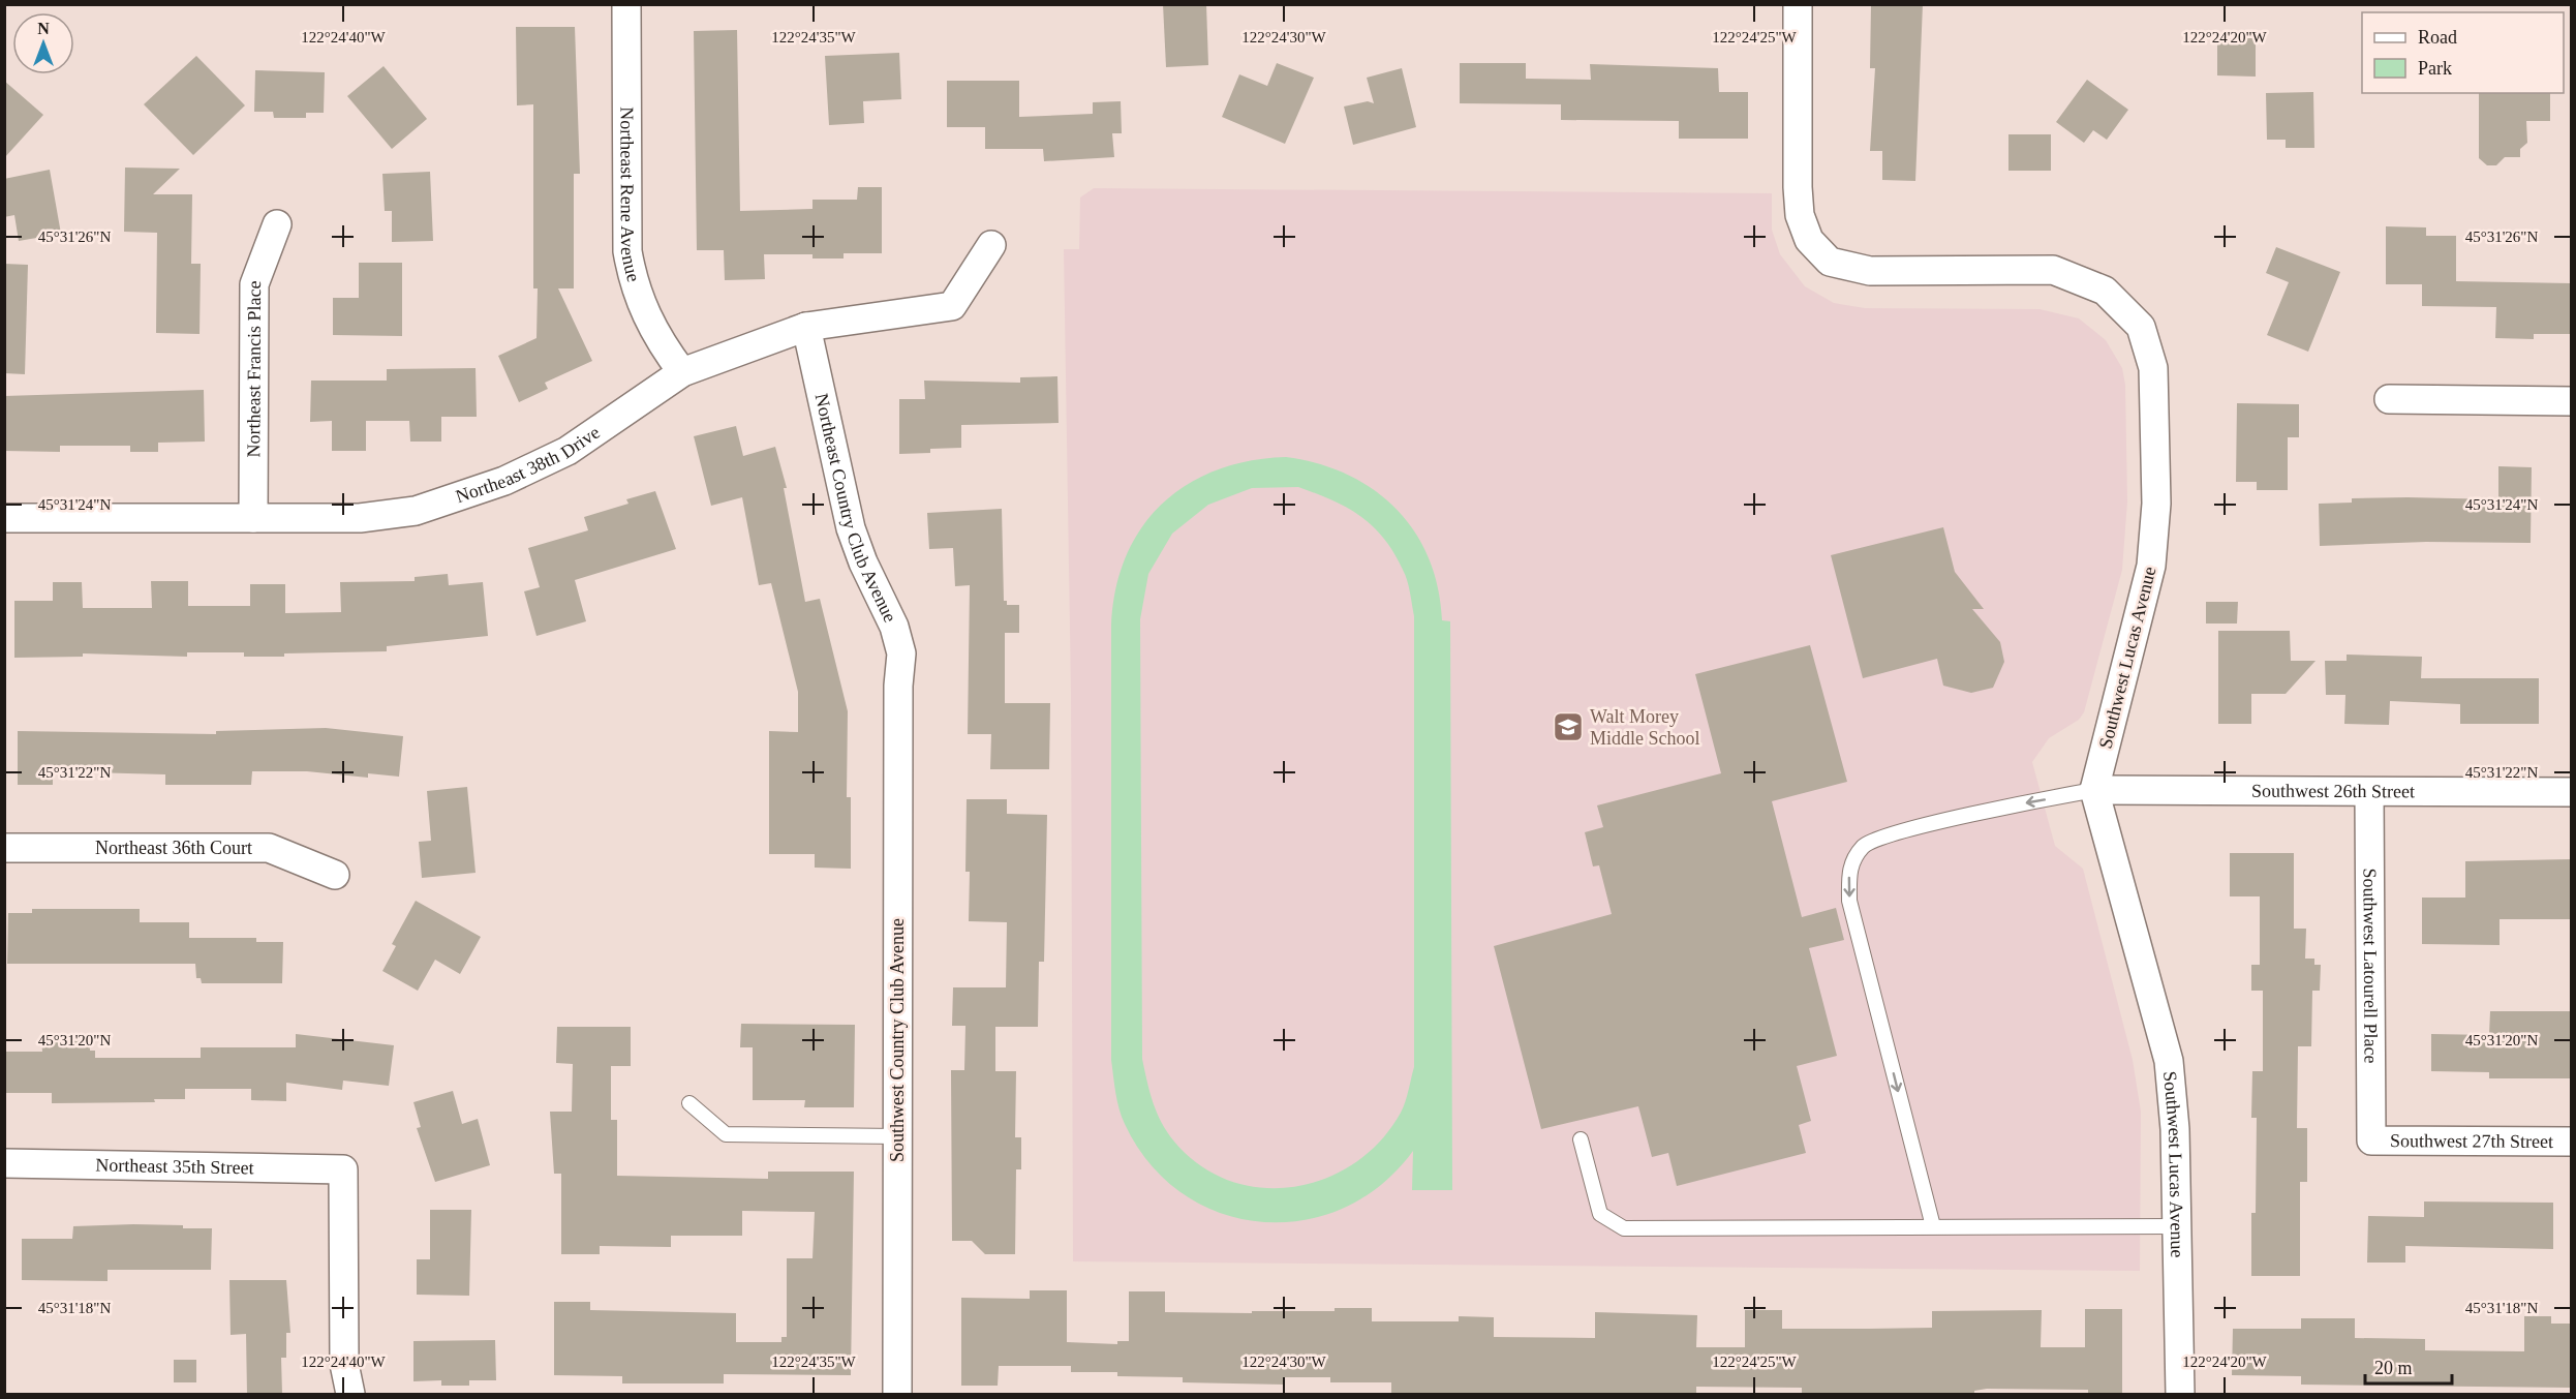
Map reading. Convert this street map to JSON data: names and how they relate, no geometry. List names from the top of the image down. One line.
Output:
{"streets":{"street":["Northeast Rene Avenue","Northeast Francis Place","Northeast 38th Drive","Northeast Country Club Avenue","Southwest Lucas Avenue","Southwest 26th Street","Northeast 36th Court","Southwest Latourell Place","Southwest Country Club Avenue","Southwest 27th Street","Northeast 35th Street"]},"crossings":[["Northeast Rene Avenue","Northeast 38th Drive"],["Northeast Francis Place","Northeast 38th Drive"],["Northeast 38th Drive","Northeast Country Club Avenue"],["Northeast Country Club Avenue","Southwest Country Club Avenue"],["Southwest Lucas Avenue","Southwest 26th Street"],["Southwest 26th Street","Southwest Latourell Place"],["Southwest Latourell Place","Southwest 27th Street"]],"places":{"school or university":["Walt Morey Middle School"]},"legend":["Road","Park"],"scale_bar":"20 m","north":"top","coordinates":["122°24'40\"W","122°24'35\"W","122°24'30\"W","122°24'25\"W","122°24'20\"W","45°31'26\"N","45°31'24\"N","45°31'22\"N","45°31'20\"N","45°31'18\"N"]}
